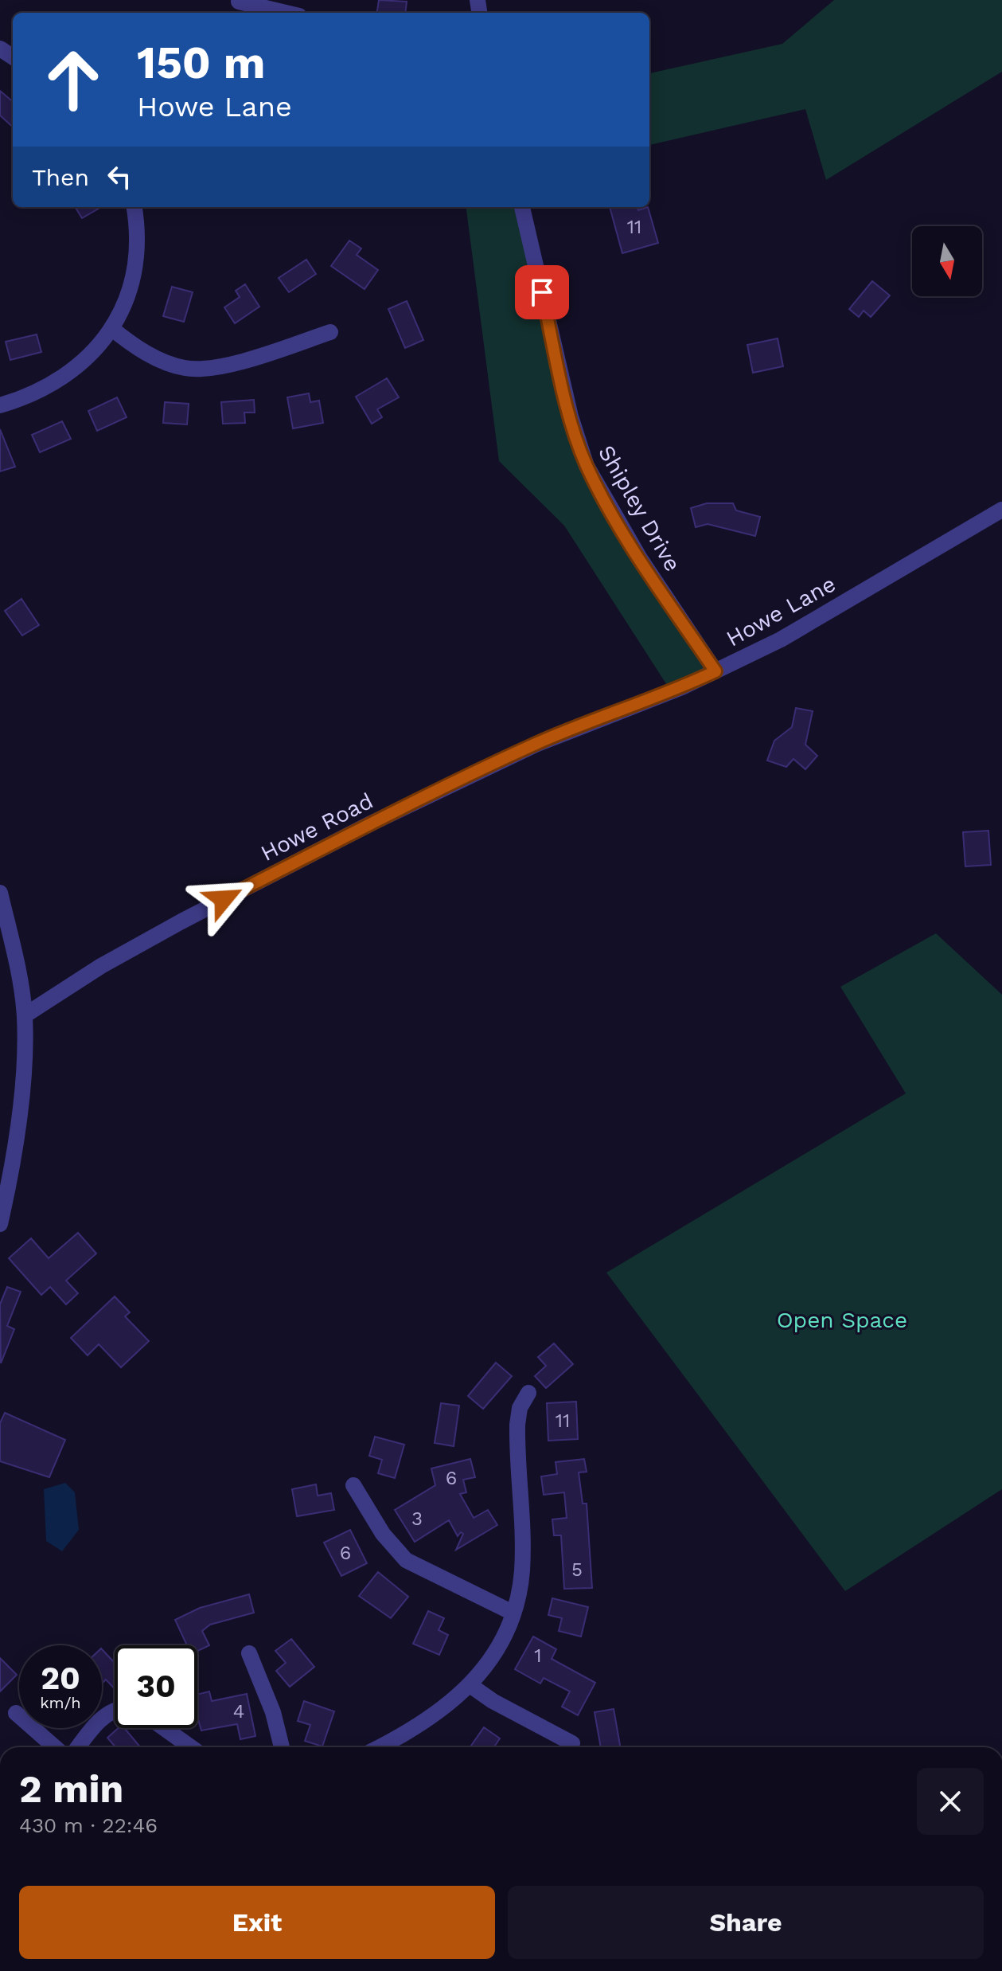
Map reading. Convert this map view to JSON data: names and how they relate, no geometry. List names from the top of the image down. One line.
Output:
{"streets":{"street":["Shipley Drive","Howe Lane","Howe Road"]},"crossings":[["Shipley Drive","Howe Lane"],["Howe Lane","Howe Road"]],"parks":["Open Space"],"house_numbers":["11","11","6","3","6","5","1","4"],"north":"bottom","page":{"turn":["150 m","Howe Lane"],"then":"Then","speed":"20 km/h","limit":"30","heading":["2 min","430 m · 22:46"],"buttons":["Exit","Share"]}}
